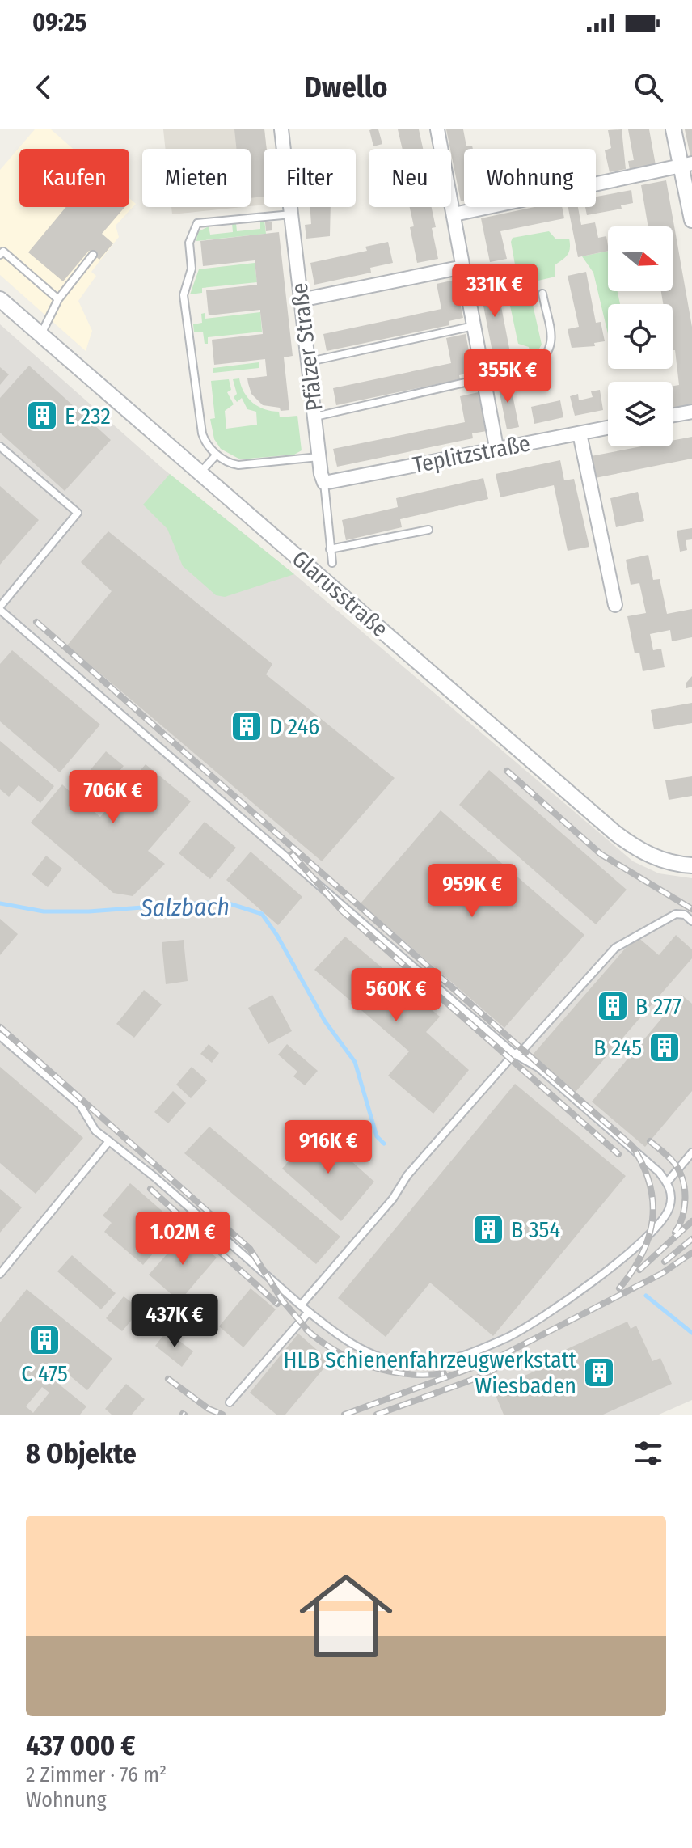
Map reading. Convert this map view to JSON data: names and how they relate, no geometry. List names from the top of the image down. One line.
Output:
{"streets":{"street":["Pfälzer Straße","Teplitzstraße","Glarusstraße"]},"crossings":[["Pfälzer Straße","Teplitzstraße"]],"water":["Salzbach"],"places":{"building":["E 232","D 246","B 277","B 245","B 354","C 475","HLB Schienenfahrzeugwerkstatt Wiesbaden"]},"north":"right","page":{"status":"09:25","header":"Dwello","chip":["Kaufen","Mieten","Filter","Neu","Wohnung"],"price":["331K €","355K €","706K €","959K €","560K €","916K €","1.02M €","437K €"],"heading":"8 Objekte","list":[{"name":"437 000 €","note":"2 Zimmer · 76 m² · Wohnung"}]}}
